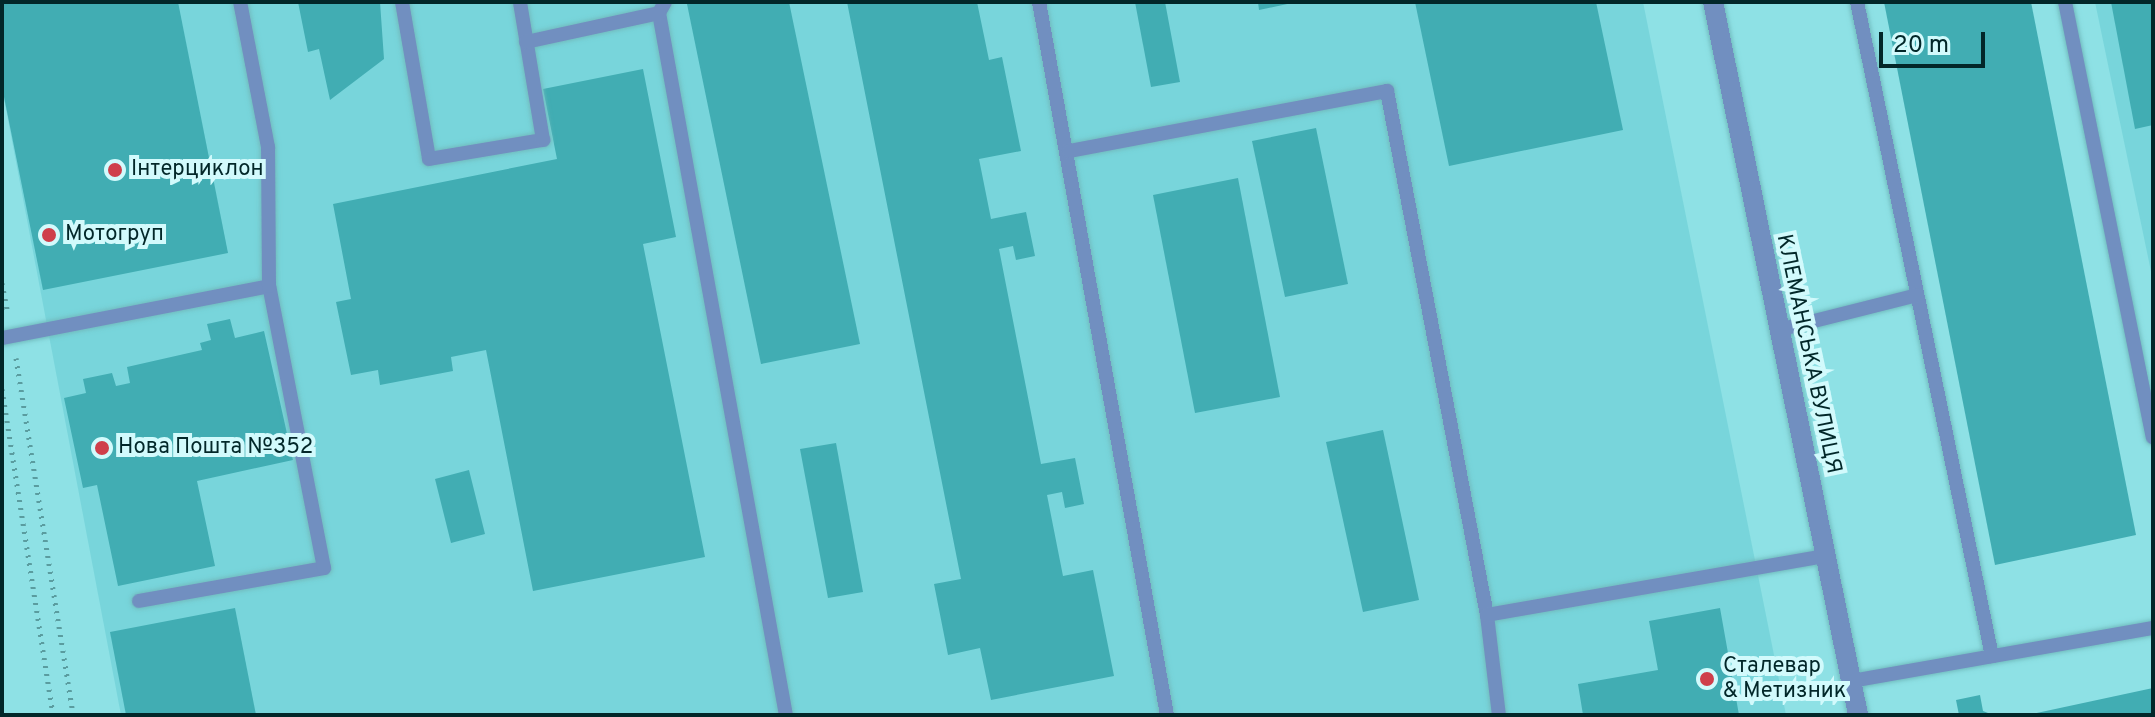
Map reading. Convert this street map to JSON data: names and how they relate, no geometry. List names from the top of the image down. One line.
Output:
{"streets":{"street":["КЛЕМАНСЬКА ВУЛИЦЯ"]},"places":["Інтерциклон","Мотогруп","Нова Пошта №352","Сталевар & Метизник"],"scale_bar":"20 m"}
